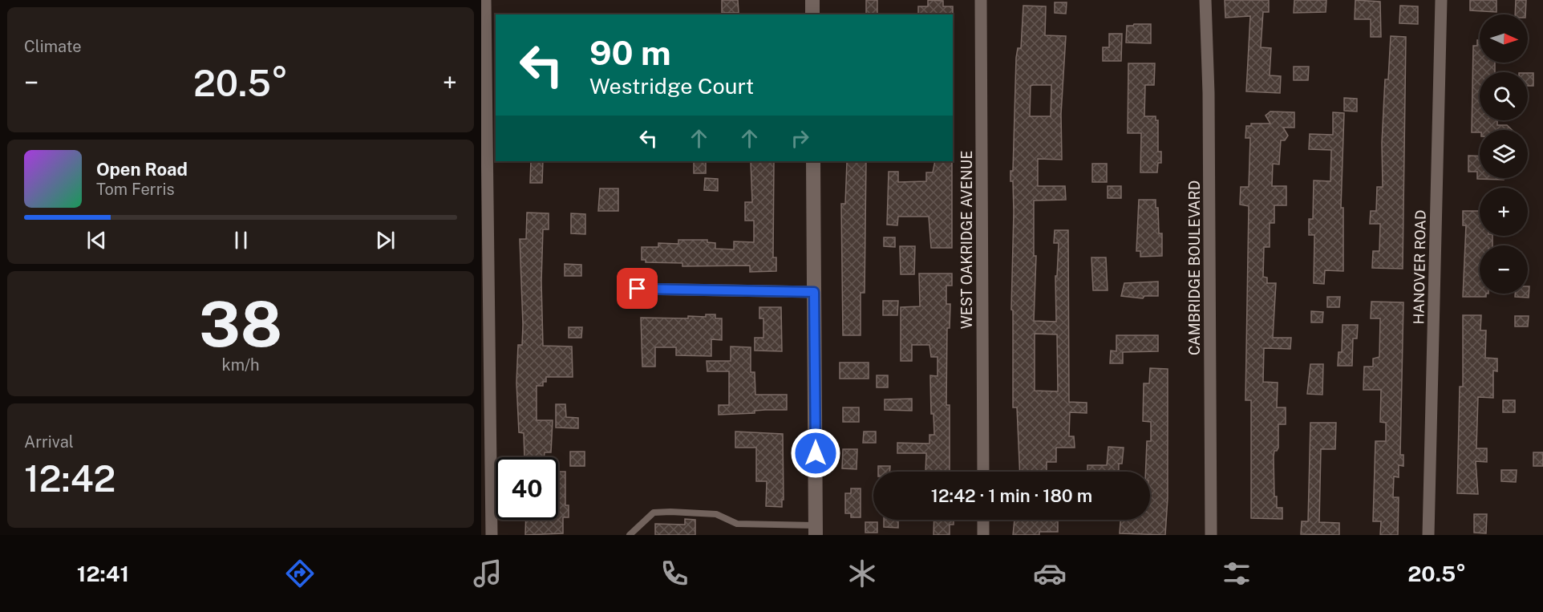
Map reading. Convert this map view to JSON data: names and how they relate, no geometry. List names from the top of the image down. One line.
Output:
{"streets":{"street":["WEST OAKRIDGE AVENUE","HANOVER ROAD","CAMBRIDGE BOULEVARD"]},"north":"right","page":{"tile":["Climate",["38","km/h"],["Arrival","12:42"]],"map_buttons":["+","−"],"turn":["90 m","Westridge Court"],"heat":["−","20.5°","+"],"song":["Open Road","Tom Ferris"],"limit":"40","trip":"12:42 · 1 min · 180 m","tabs":["12:41","20.5°"]}}
